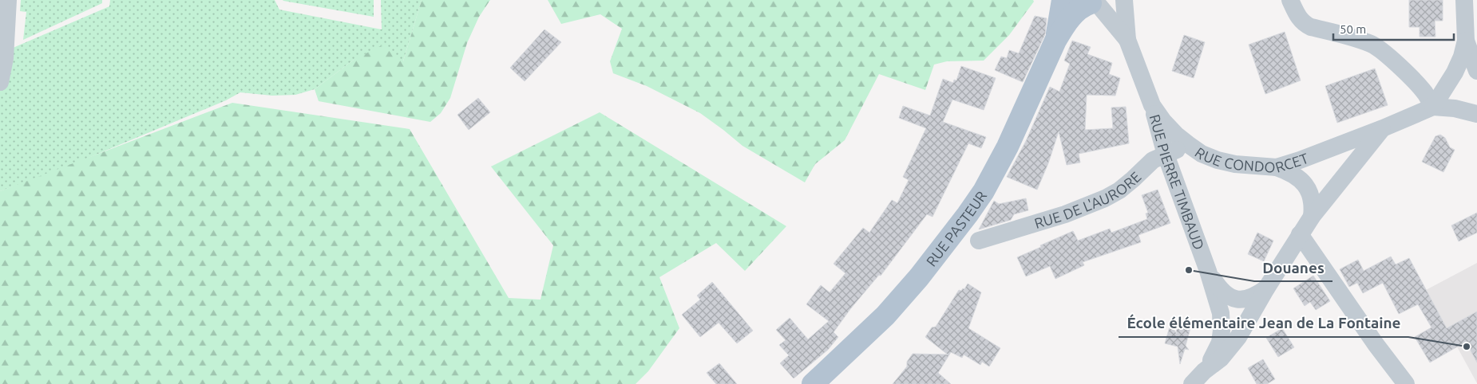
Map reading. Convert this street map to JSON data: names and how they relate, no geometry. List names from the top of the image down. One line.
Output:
{"streets":{"main road":["RUE PASTEUR"],"street":["RUE CONDORCET","RUE PIERRE TIMBAUD","RUE DE L'AURORE"]},"crossings":[["RUE CONDORCET","RUE PIERRE TIMBAUD"],["RUE CONDORCET","RUE DE L'AURORE"],["RUE CONDORCET","RUE PASTEUR"],["RUE PIERRE TIMBAUD","RUE DE L'AURORE"]],"places":["Douanes","École élémentaire Jean de La Fontaine"],"scale_bar":"50 m"}
